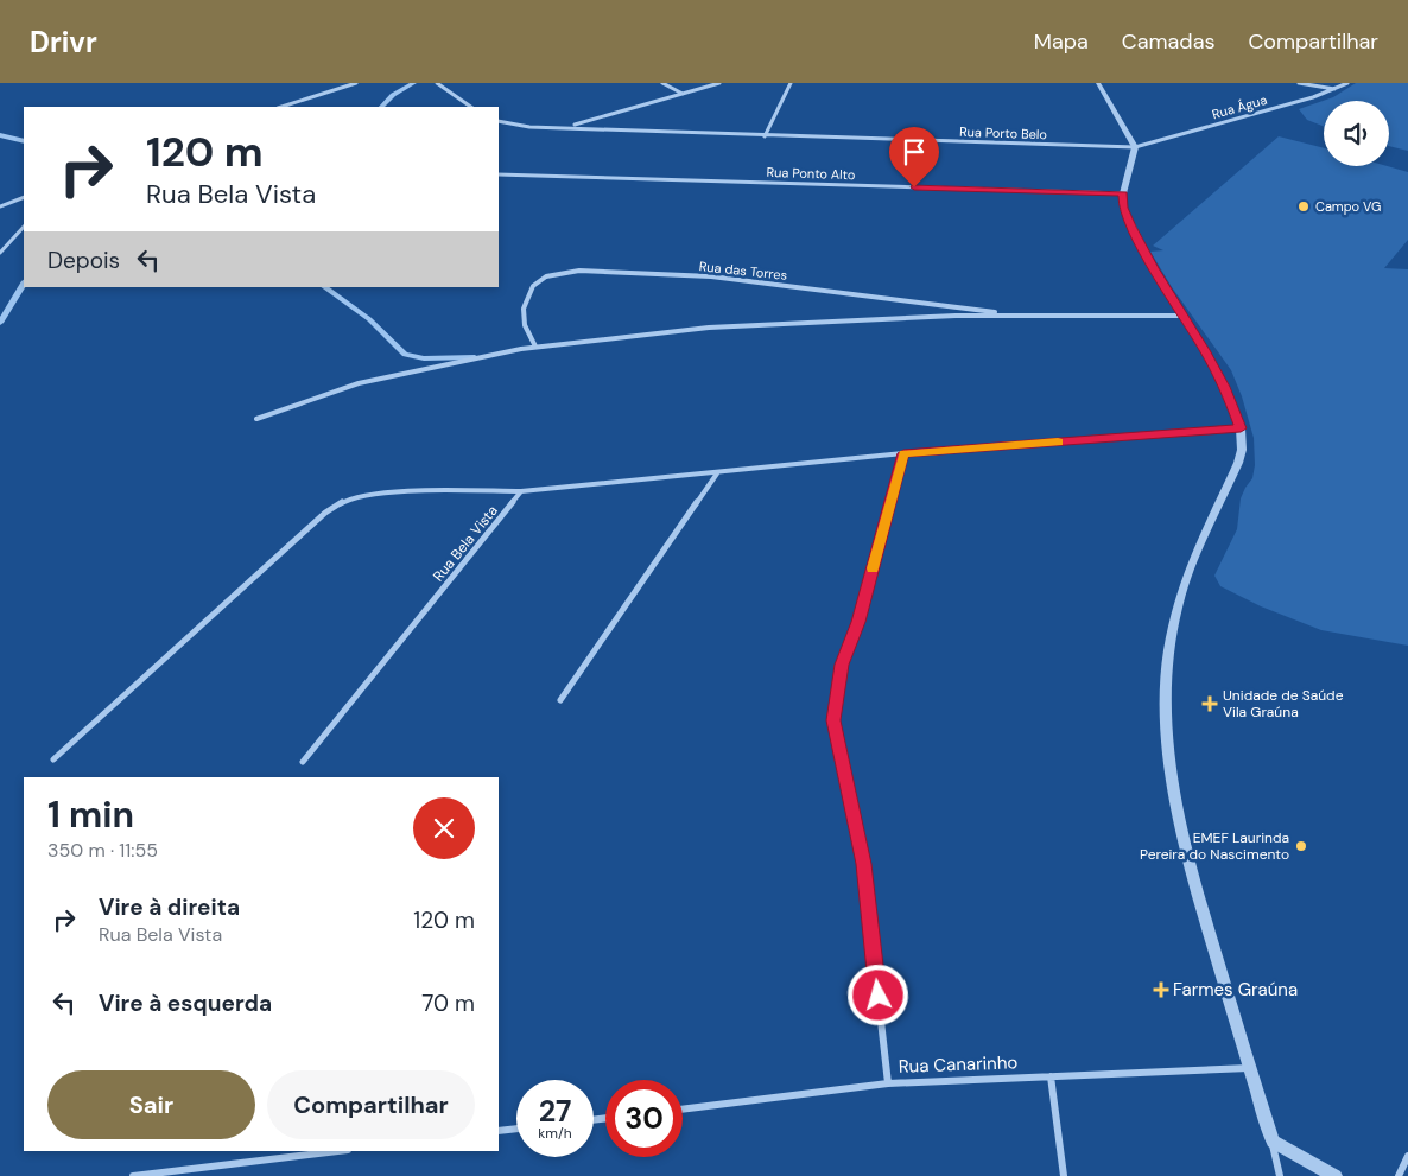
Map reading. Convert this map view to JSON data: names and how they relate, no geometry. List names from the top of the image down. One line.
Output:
{"streets":{"street":["Rua Água","Rua Porto Belo","Rua Ponto Alto","Rua das Torres","Rua Bela Vista","Rua Canarinho"]},"crossings":[["Rua Água","Rua Porto Belo"]],"places":{"other":["Campo VG","EMEF Laurinda Pereira do Nascimento"],"health":["Unidade de Saúde Vila Graúna","Farmes Graúna"]},"page":{"header":"Drivr","nav":["Mapa","Camadas","Compartilhar"],"turn":["120 m","Rua Bela Vista"],"then":"Depois","heading":["1 min","350 m · 11:55"],"list":[{"name":"Vire à direita","note":"Rua Bela Vista","value":"120 m"},{"name":"Vire à esquerda","value":"70 m"}],"buttons":["Sair","Compartilhar"],"speed":"27 km/h","limit":"30"}}
